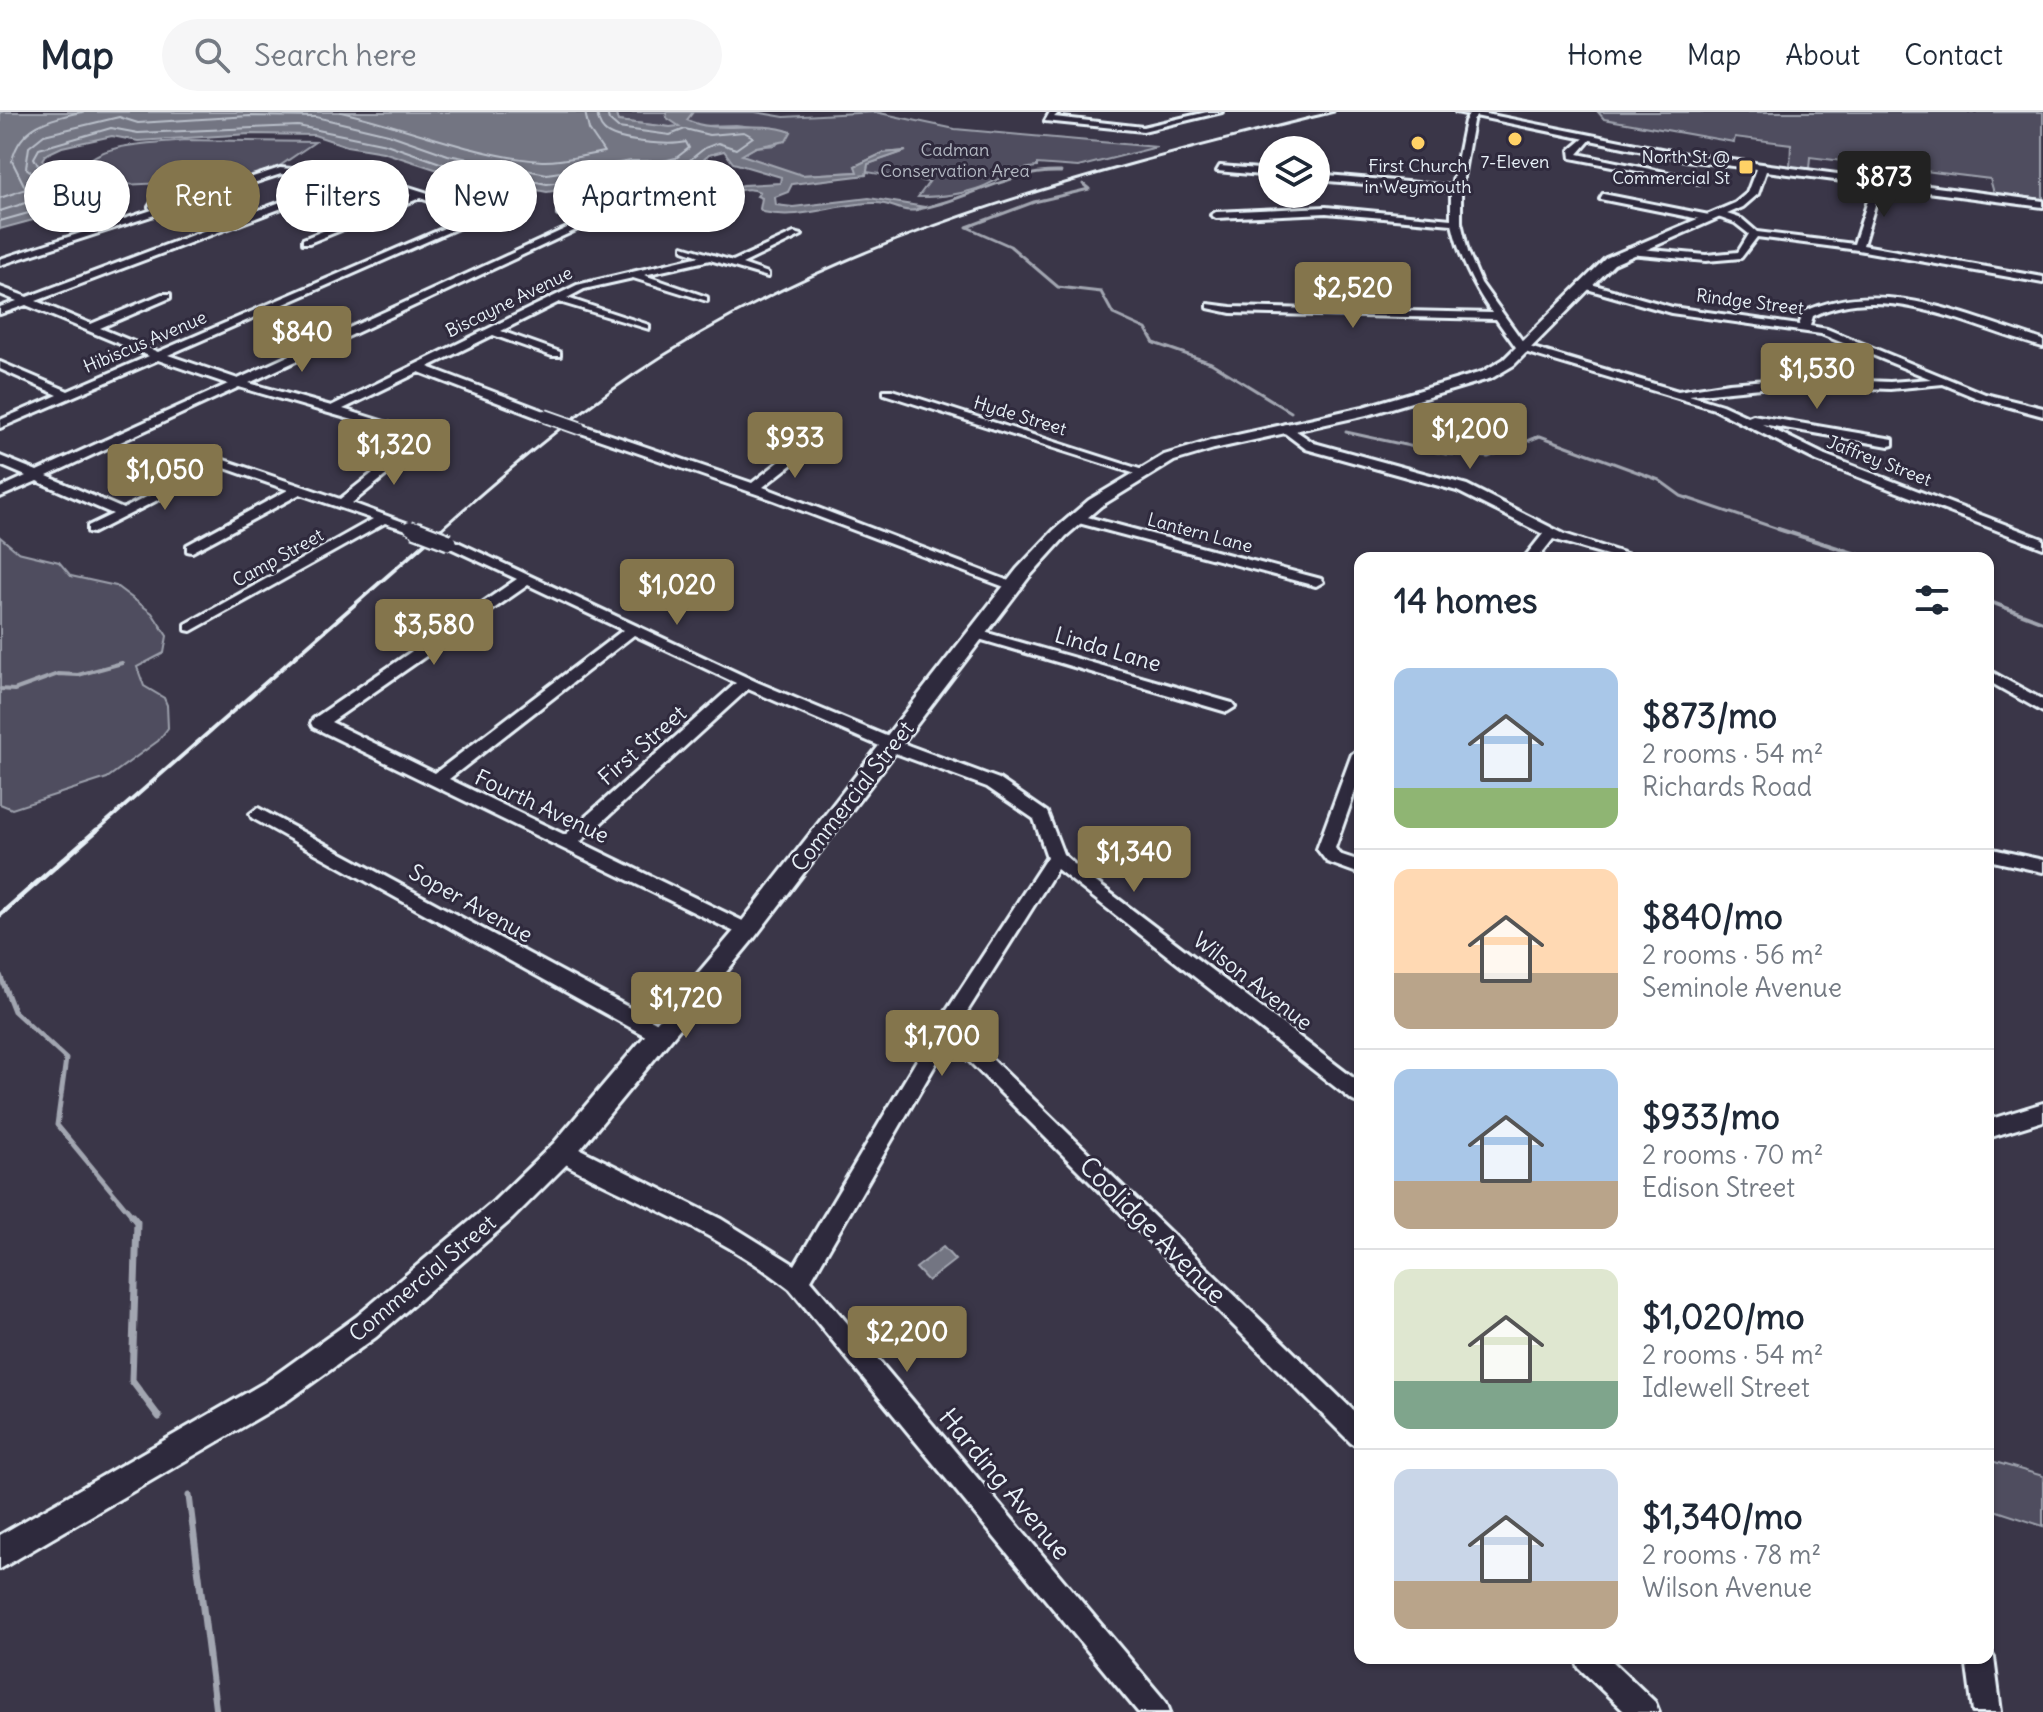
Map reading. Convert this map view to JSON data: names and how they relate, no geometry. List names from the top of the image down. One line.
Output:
{"streets":{"main road":["Commercial Street"],"street":["Biscayne Avenue","Rindge Street","Hibiscus Avenue","Hyde Street","Jaffrey Street","Lantern Lane","Camp Street","Linda Lane","First Street","Fourth Avenue","Soper Avenue","Wilson Avenue","Coolidge Avenue","Harding Avenue"]},"crossings":[["Rindge Street","Commercial Street"],["Hyde Street","Commercial Street"],["Jaffrey Street","Commercial Street"],["Lantern Lane","Commercial Street"],["Camp Street","Wilson Avenue"],["Linda Lane","Commercial Street"],["First Street","Fourth Avenue"],["First Street","Wilson Avenue"],["Commercial Street","Fourth Avenue"],["Commercial Street","Soper Avenue"],["Commercial Street","Wilson Avenue"],["Commercial Street","Harding Avenue"],["Fourth Avenue","Wilson Avenue"]],"parks":["Cadman Conservation Area"],"places":{"other":["7-Eleven","First Church in Weymouth"],"transit":["North St @ Commercial St"]},"page":{"header":"Map","search":"Search here","nav":["Home","Map","About","Contact"],"price":["$873","$2,520","$840","$1,530","$1,200","$933","$1,320","$1,050","$1,020","$3,580","$1,340","$1,720","$1,700","$2,200"],"chip":["Buy","Rent","Filters","New","Apartment"],"heading":"14 homes","list":[{"name":"$873/mo","note":"2 rooms · 54 m² · Richards Road"},{"name":"$840/mo","note":"2 rooms · 56 m² · Seminole Avenue"},{"name":"$933/mo","note":"2 rooms · 70 m² · Edison Street"},{"name":"$1,020/mo","note":"2 rooms · 54 m² · Idlewell Street"},{"name":"$1,340/mo","note":"2 rooms · 78 m² · Wilson Avenue"}]}}
